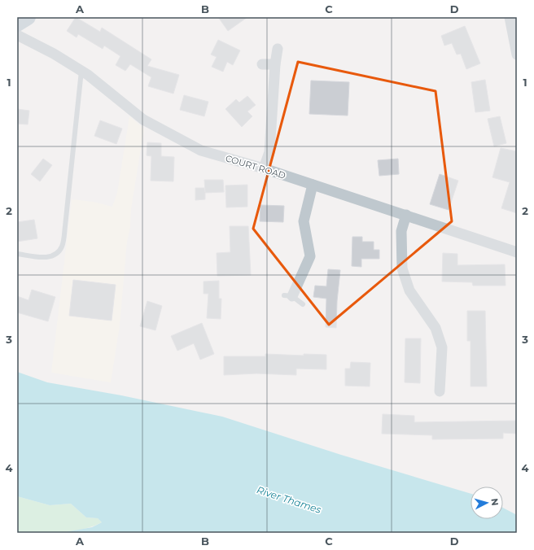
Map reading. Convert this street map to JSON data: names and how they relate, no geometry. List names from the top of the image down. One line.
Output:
{"streets":{"street":["COURT ROAD"]},"water":["River Thames"],"north":"right","grid":{"columns":["A","B","C","D"],"rows":["1","2","3","4"]}}
